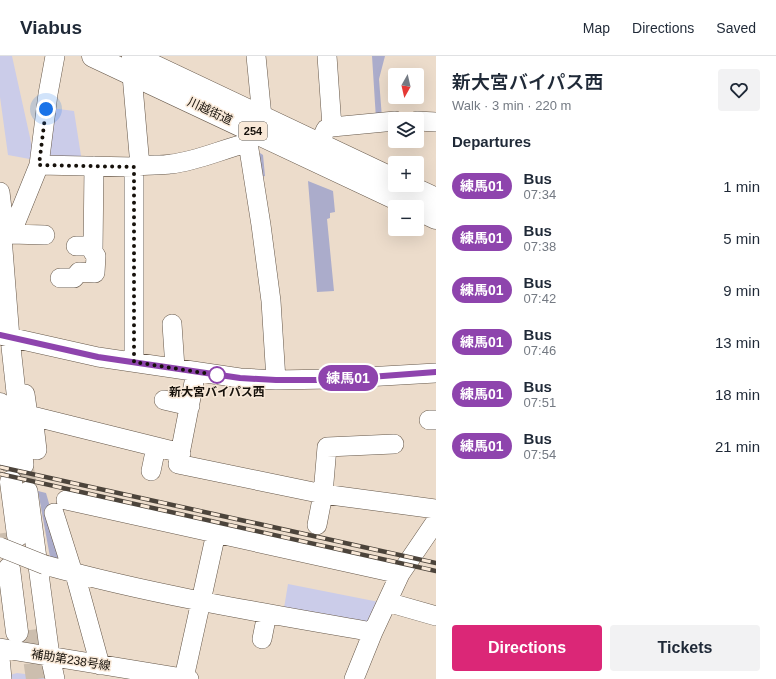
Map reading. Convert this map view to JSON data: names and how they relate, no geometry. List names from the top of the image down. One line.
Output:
{"streets":{"highway":["川越街道","254"],"street":["補助第238号線"]},"places":["新大宮バイパス西"],"lines":["bus line 練馬01"],"north":"bottom","page":{"header":"Viabus","nav":["Map","Directions","Saved"],"on_map":"練馬01","heading":[["新大宮バイパス西","Walk · 3 min · 220 m"],"Departures"],"map_buttons":["+","−"],"list":[{"mark":"練馬01","name":"Bus","note":"07:34","value":"1 min"},{"mark":"練馬01","name":"Bus","note":"07:38","value":"5 min"},{"mark":"練馬01","name":"Bus","note":"07:42","value":"9 min"},{"mark":"練馬01","name":"Bus","note":"07:46","value":"13 min"},{"mark":"練馬01","name":"Bus","note":"07:51","value":"18 min"},{"mark":"練馬01","name":"Bus","note":"07:54","value":"21 min"}],"buttons":["Directions","Tickets"]}}
